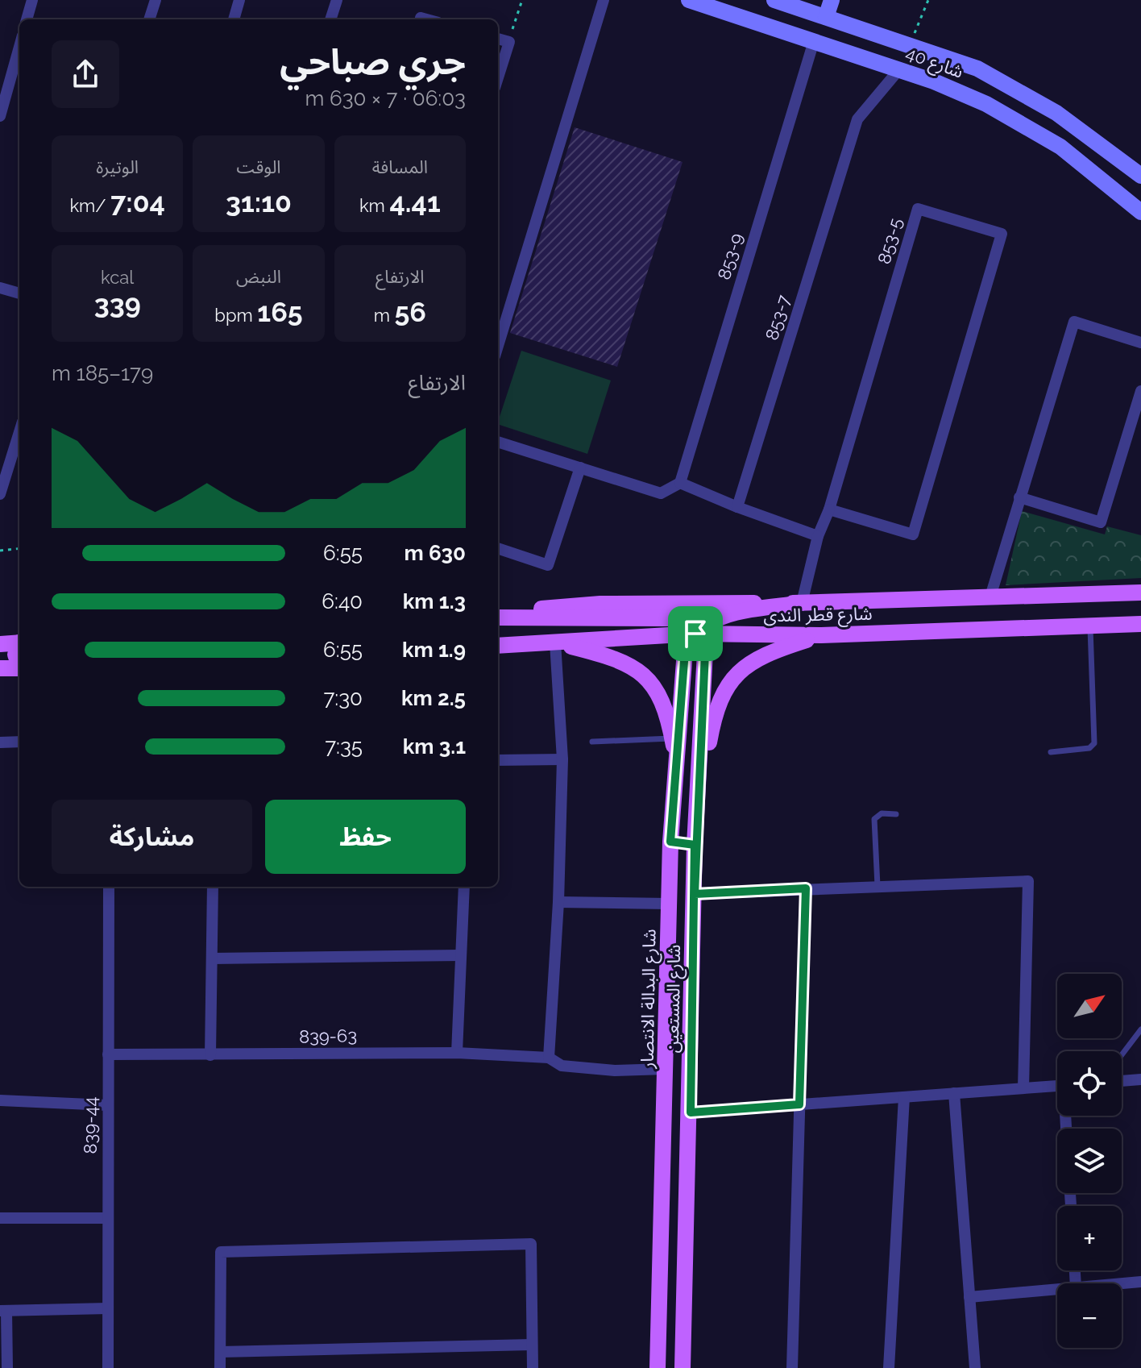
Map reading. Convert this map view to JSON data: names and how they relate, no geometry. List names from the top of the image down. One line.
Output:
{"streets":{"main road":["شارع 40","شارع قطر الندى","شارع البدالة الانتصار","شارع المستعين"],"street":["853-5","853-9","853-7","839-63","839-44"]},"crossings":[["شارع 40","853-9"],["شارع 40","853-7"],["شارع قطر الندى","شارع البدالة الانتصار"],["شارع قطر الندى","شارع المستعين"],["شارع البدالة الانتصار","شارع المستعين"],["شارع البدالة الانتصار","839-63"],["839-63","839-44"]],"north":"top right","page":{"heading":["جري صباحي","06:03 · 7 × 630 m"],"stats":[["المسافة","4.41 km"],["الوقت","31:10"],["الوتيرة","7:04 /km"],["الارتفاع","56 m"],["النبض","165 bpm"],["kcal","339"]],"chart":["الارتفاع","179–185 m"],"list":[{"name":"630 m","note":"6:55"},{"name":"1.3 km","note":"6:40"},{"name":"1.9 km","note":"6:55"},{"name":"2.5 km","note":"7:30"},{"name":"3.1 km","note":"7:35"}],"buttons":["حفظ","مشاركة"],"map_buttons":["+","−"]}}
